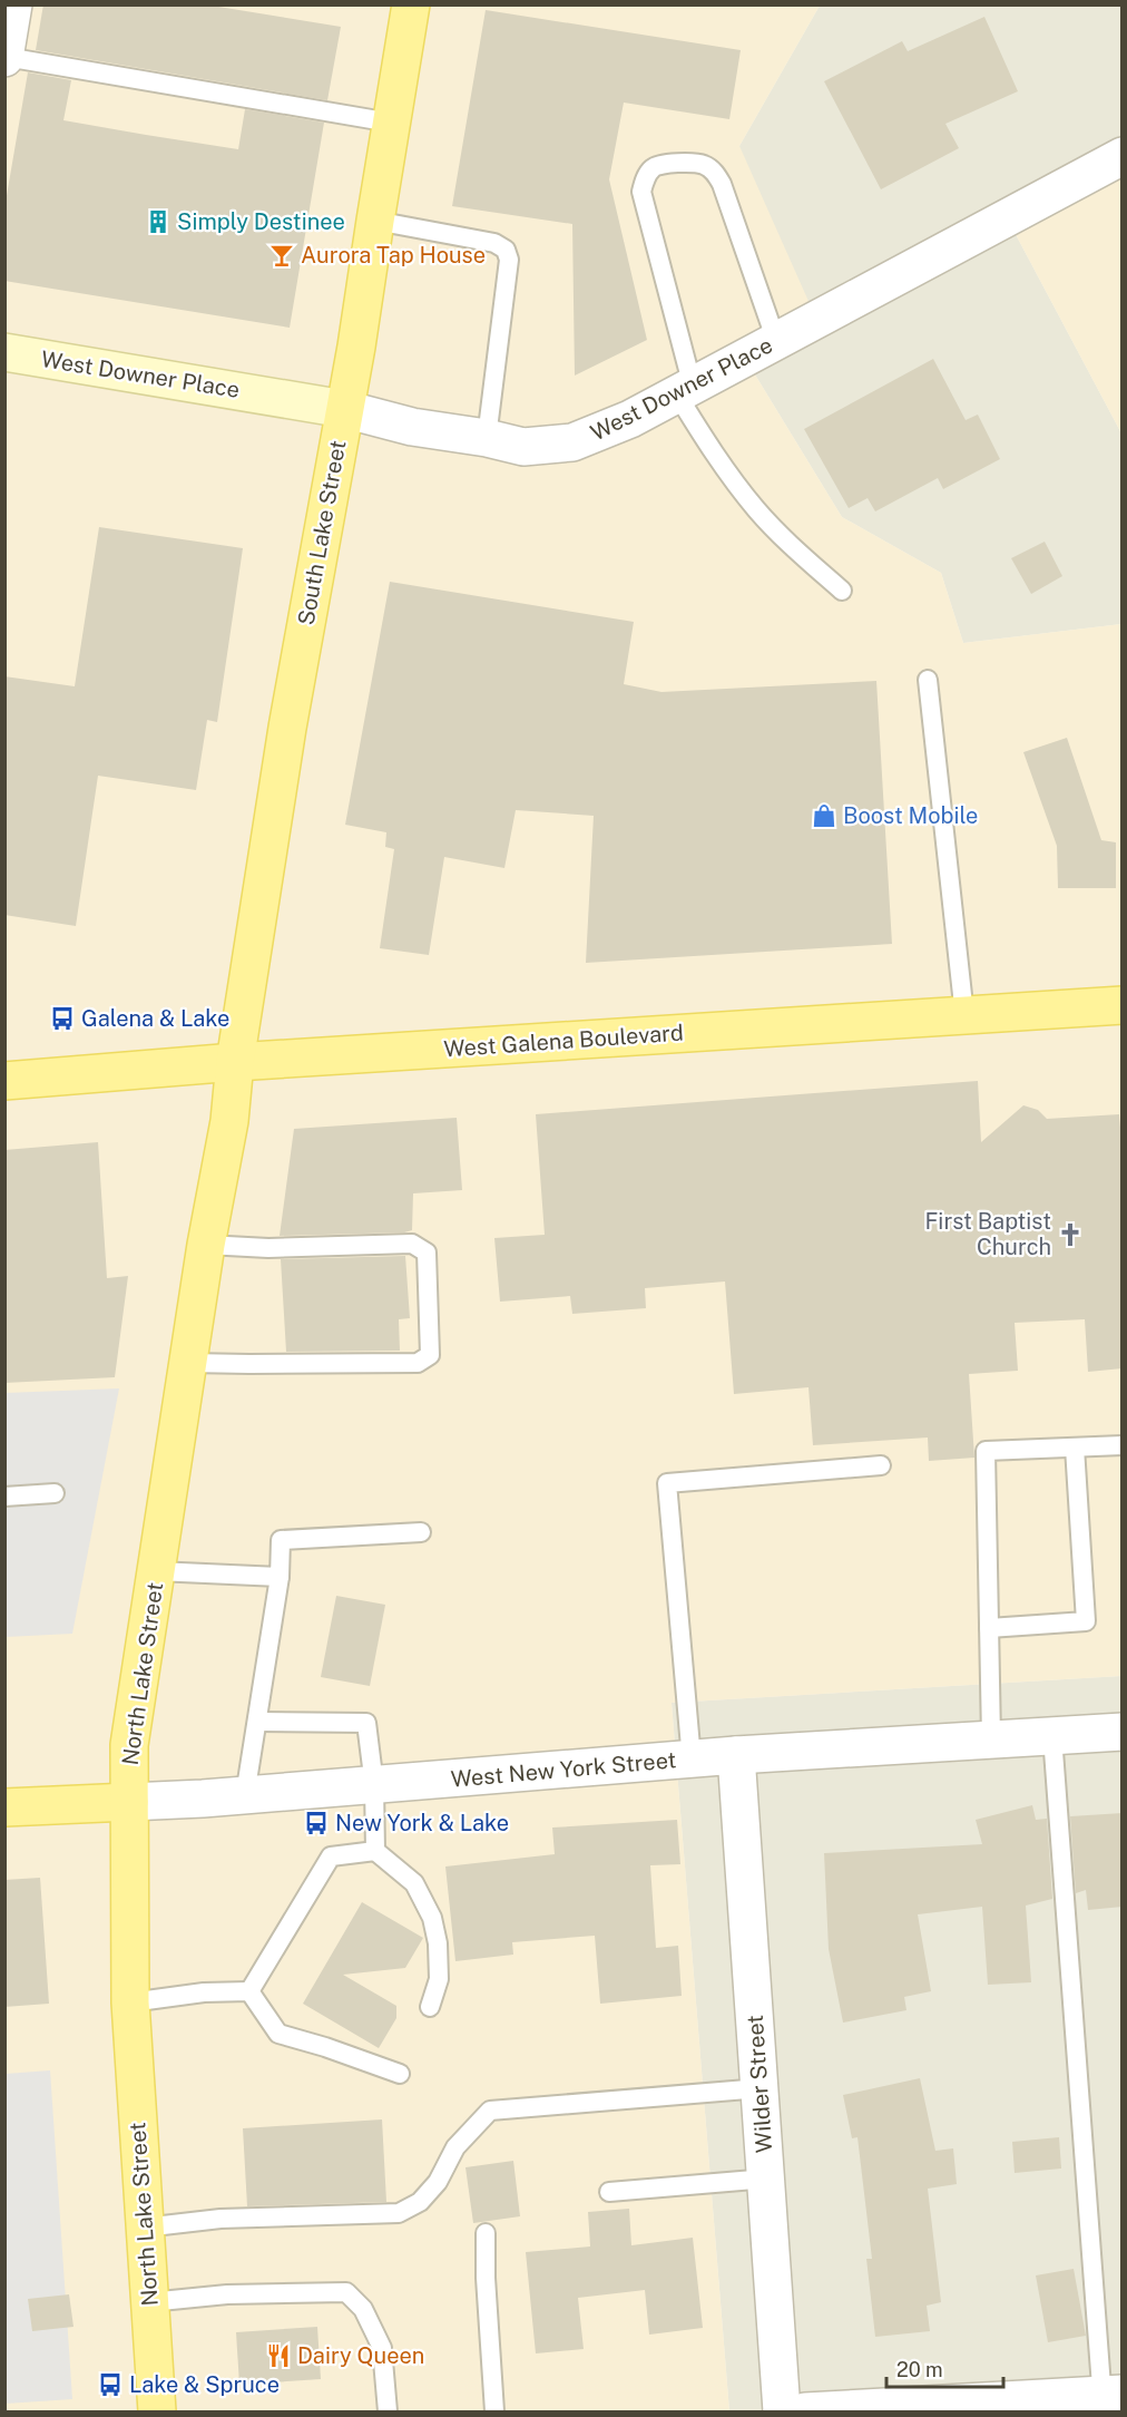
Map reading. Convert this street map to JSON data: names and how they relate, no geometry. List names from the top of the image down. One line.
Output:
{"streets":{"main road":["South Lake Street","West Galena Boulevard","North Lake Street","West New York Street"],"street":["West Downer Place","Wilder Street"]},"crossings":[["West Downer Place","South Lake Street"],["South Lake Street","West Galena Boulevard"],["South Lake Street","North Lake Street"],["West Galena Boulevard","North Lake Street"],["North Lake Street","West New York Street"],["West New York Street","Wilder Street"]],"places":{"building":["Simply Destinee"],"bar":["Aurora Tap House"],"shop":["Boost Mobile"],"bus stop":["Galena & Lake","New York & Lake","Lake & Spruce"],"church":["First Baptist Church"],"restaurant":["Dairy Queen"]},"scale_bar":"20 m"}
